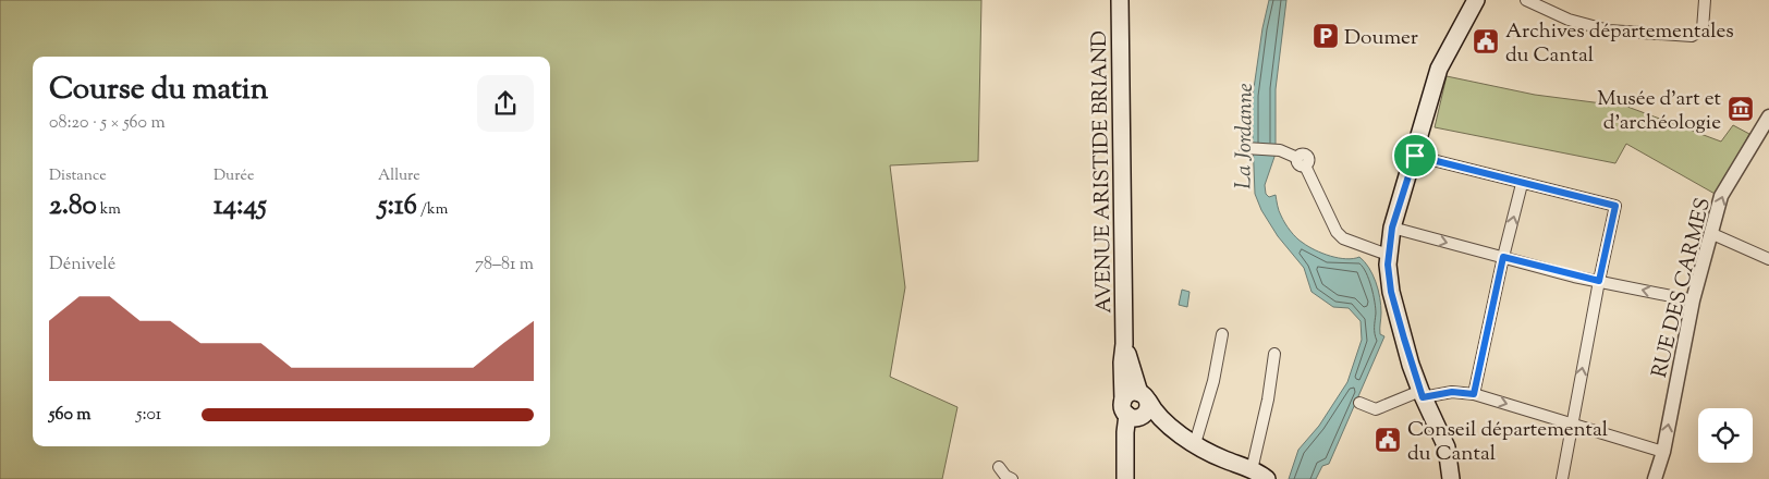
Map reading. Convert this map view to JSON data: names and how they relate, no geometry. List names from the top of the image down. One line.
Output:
{"streets":{"main road":["AVENUE ARISTIDE BRIAND"],"street":["RUE DES CARMES"]},"water":["La Jordanne"],"places":{"parking":["Doumer"],"public building":["Archives départementales du Cantal","Conseil départemental du Cantal"],"museum":["Musée d'art et d'archéologie"]},"page":{"heading":["Course du matin","08:20 · 5 × 560 m"],"stats":[["Distance","2.80 km"],["Durée","14:45"],["Allure","5:16 /km"]],"chart":["Dénivelé","78–81 m"],"list":[{"name":"560 m","note":"5:01"}]}}
